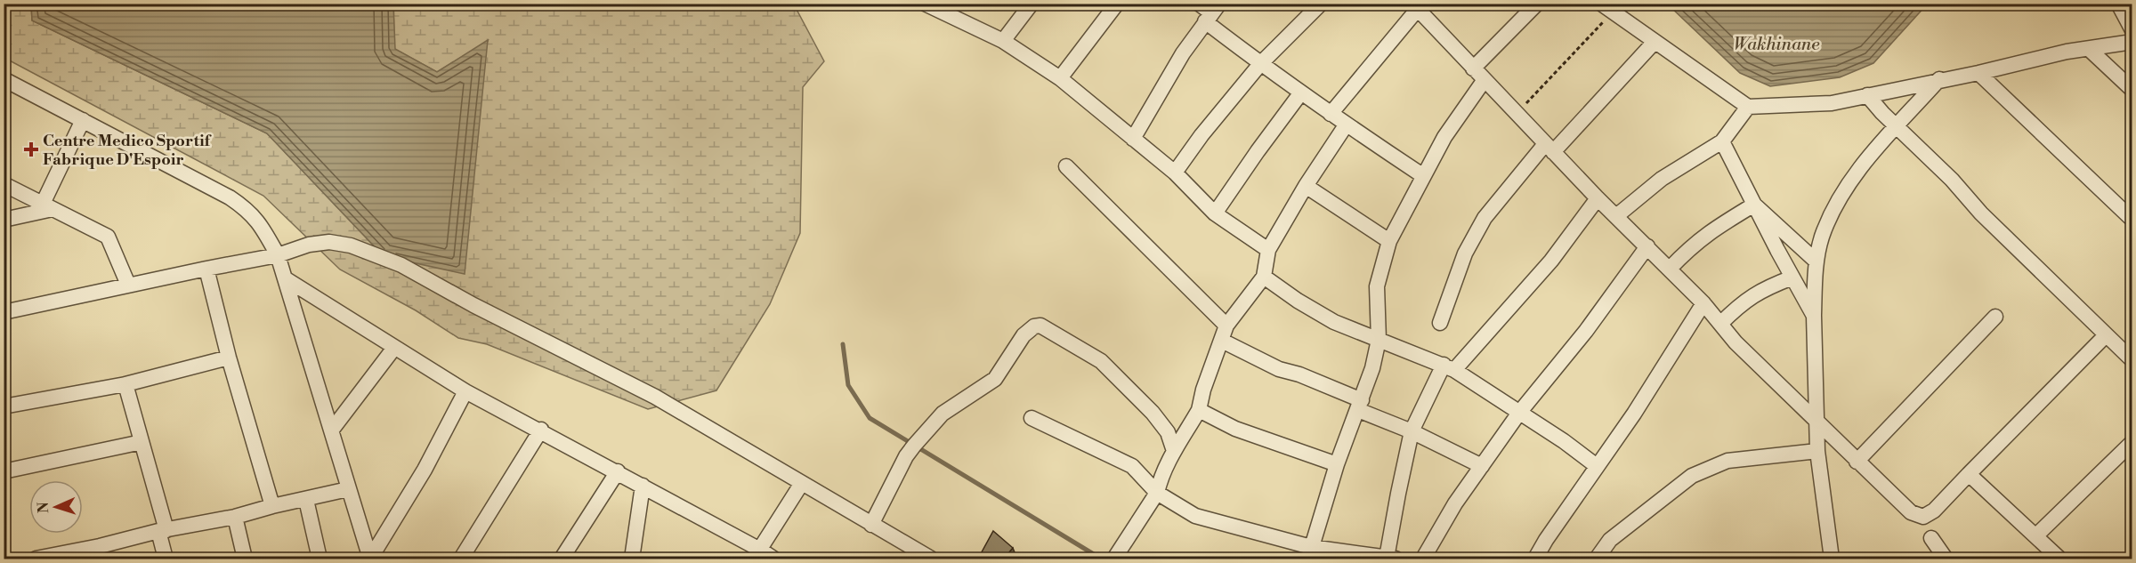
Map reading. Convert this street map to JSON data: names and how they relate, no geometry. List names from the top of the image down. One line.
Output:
{"water":["Wakhinane"],"places":{"health":["Centre Medico Sportif Fabrique D'Espoir"]},"north":"left"}
